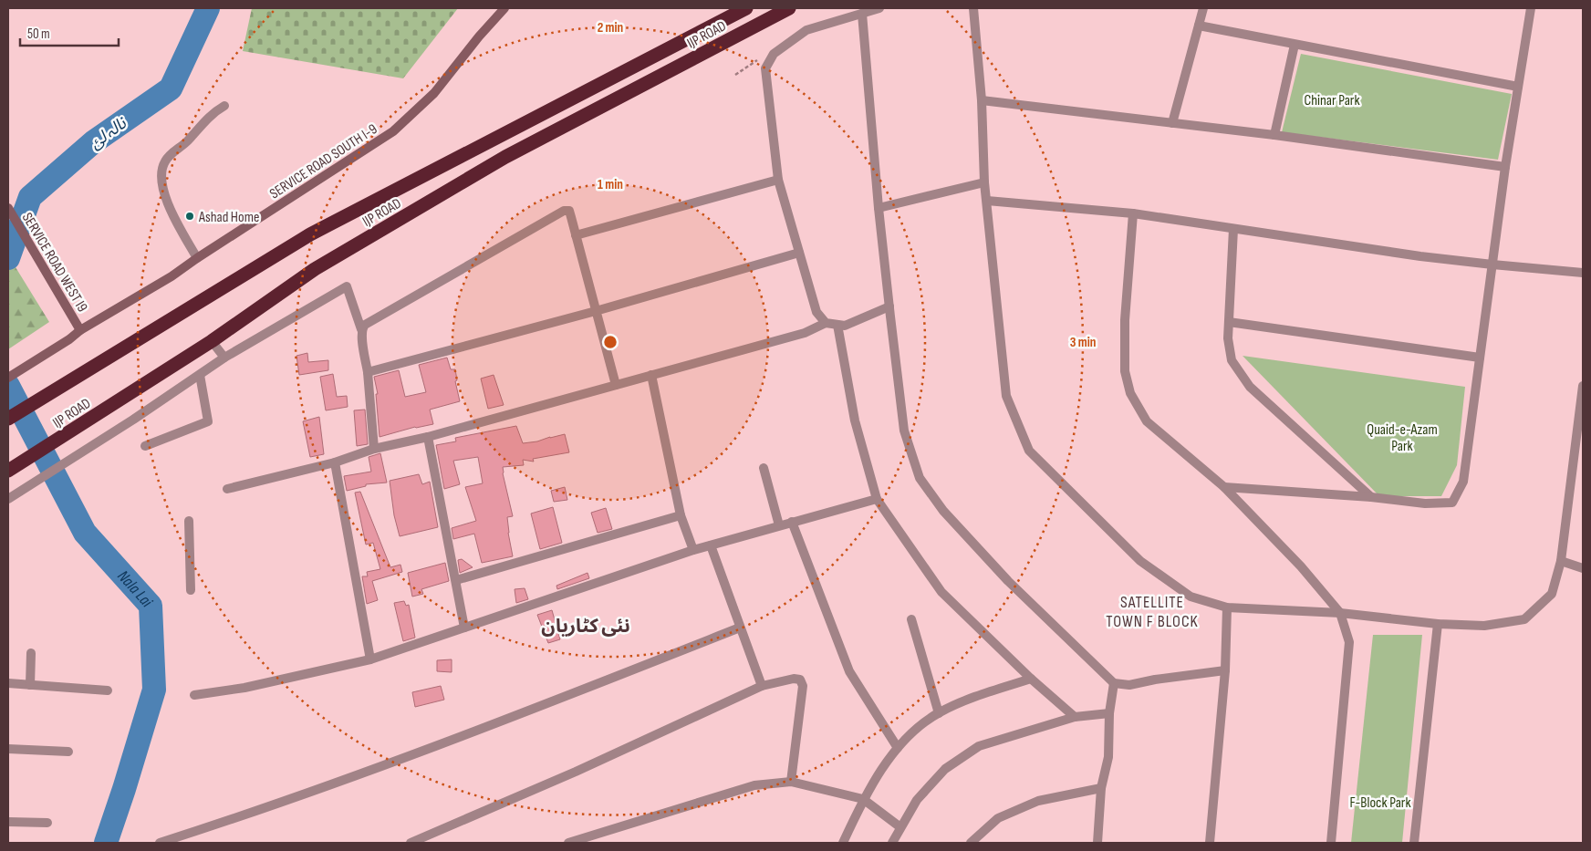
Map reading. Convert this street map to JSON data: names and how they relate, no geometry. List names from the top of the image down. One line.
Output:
{"streets":{"highway":["IJP ROAD"],"street":["SERVICE ROAD SOUTH I-9","SERVICE ROAD WEST I9"]},"crossings":[["SERVICE ROAD SOUTH I-9","SERVICE ROAD WEST I9"]],"districts":["SATELLITE TOWN F BLOCK","نئی کٹاریان"],"water":["نالہ لئ","Nala Lai"],"parks":["Chinar Park","Quaid-e-Azam Park","F-Block Park"],"places":["Ashad Home"],"scale_bar":"50 m","rings":["2 min","1 min","3 min"]}
